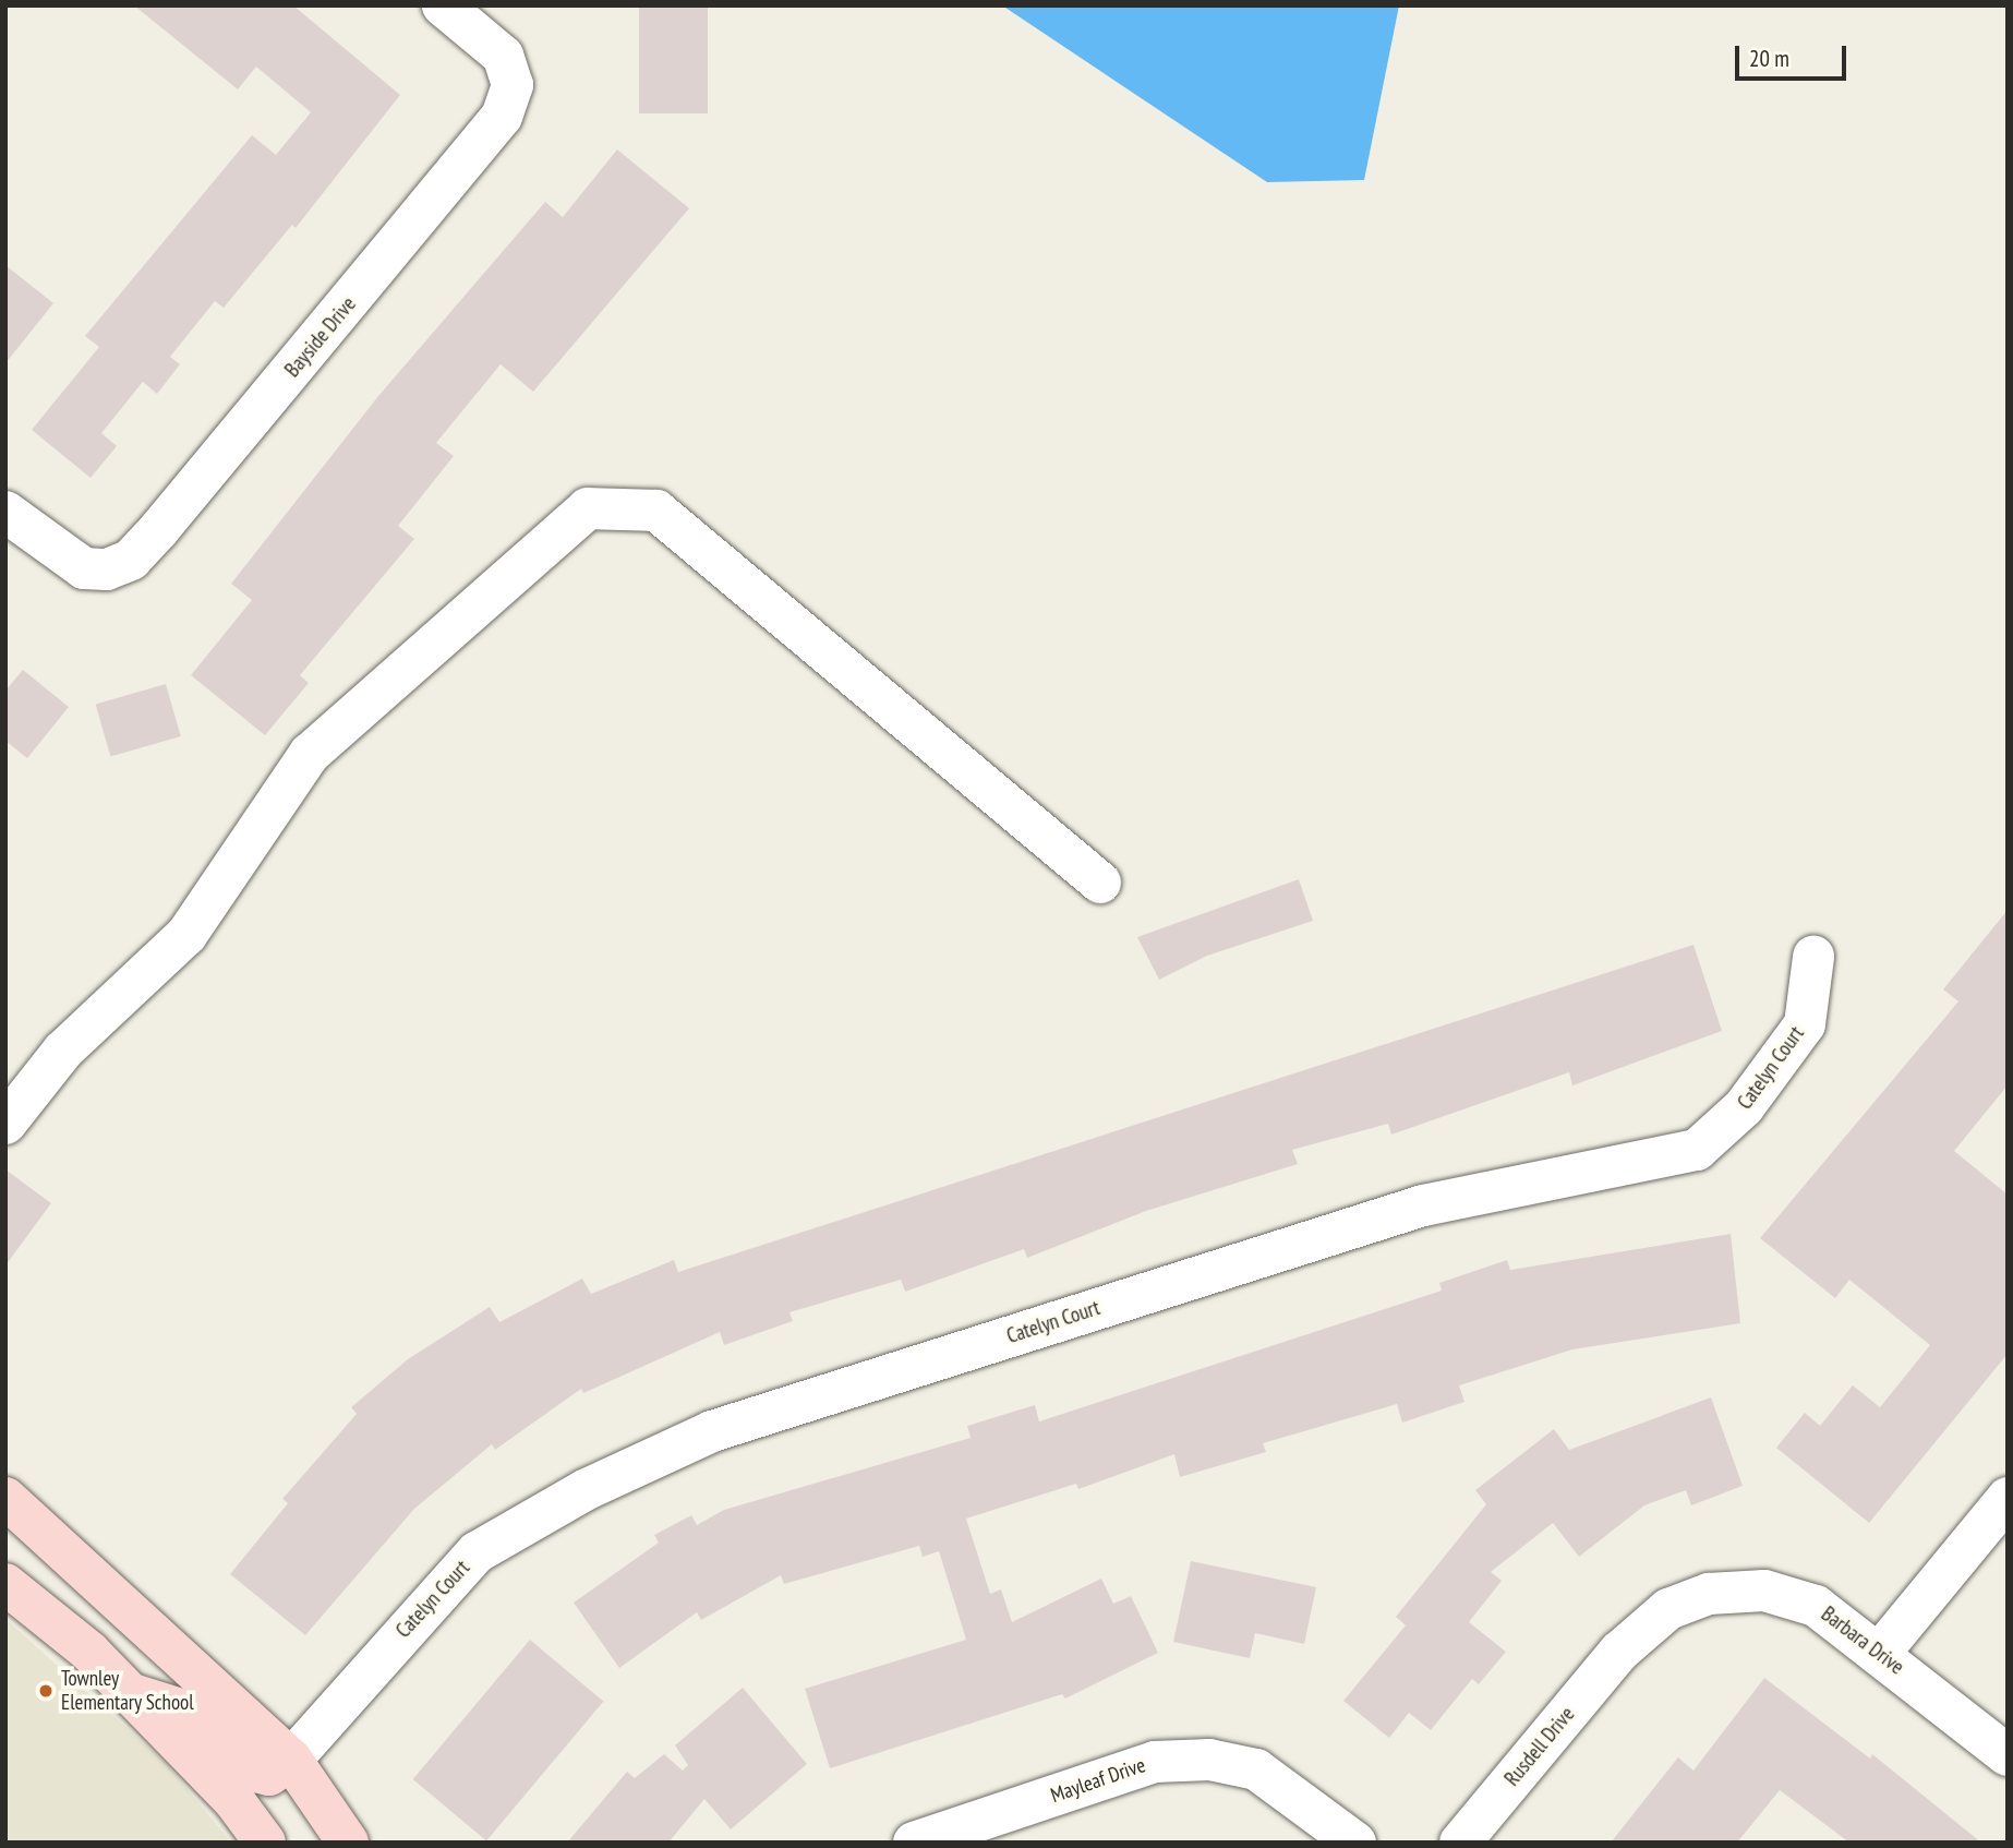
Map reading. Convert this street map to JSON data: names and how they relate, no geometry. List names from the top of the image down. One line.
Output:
{"streets":{"street":["Bayside Drive","Catelyn Court","Barbara Drive","Rusdell Drive","Mayleaf Drive"]},"crossings":[["Barbara Drive","Rusdell Drive"]],"places":["Townley Elementary School"],"scale_bar":"20 m"}
